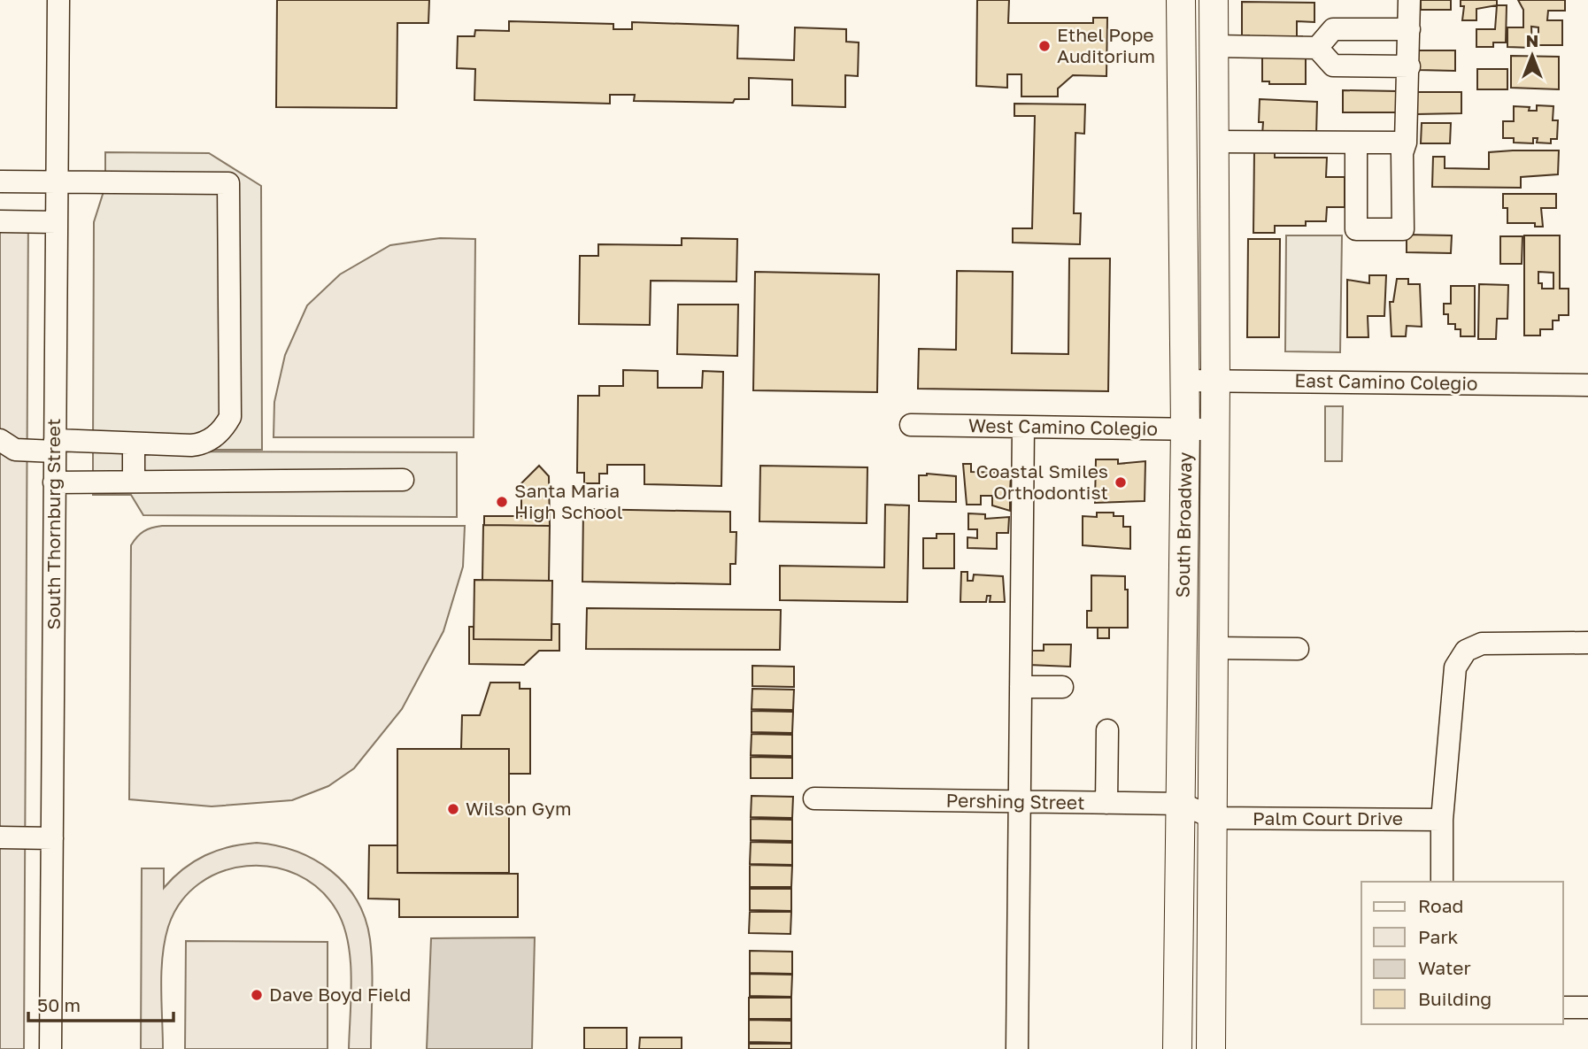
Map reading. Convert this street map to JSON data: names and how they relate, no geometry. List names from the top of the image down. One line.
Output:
{"streets":{"main road":["South Broadway"],"street":["East Camino Colegio","West Camino Colegio","South Thornburg Street","Pershing Street","Palm Court Drive"]},"crossings":[["East Camino Colegio","South Broadway"],["West Camino Colegio","South Broadway"],["South Broadway","Pershing Street"],["South Broadway","Palm Court Drive"],["Pershing Street","Palm Court Drive"]],"places":["Ethel Pope Auditorium","Coastal Smiles Orthodontist","Santa Maria High School","Wilson Gym","Dave Boyd Field"],"legend":["Road","Park","Water","Building"],"scale_bar":"50 m","north":"top"}
